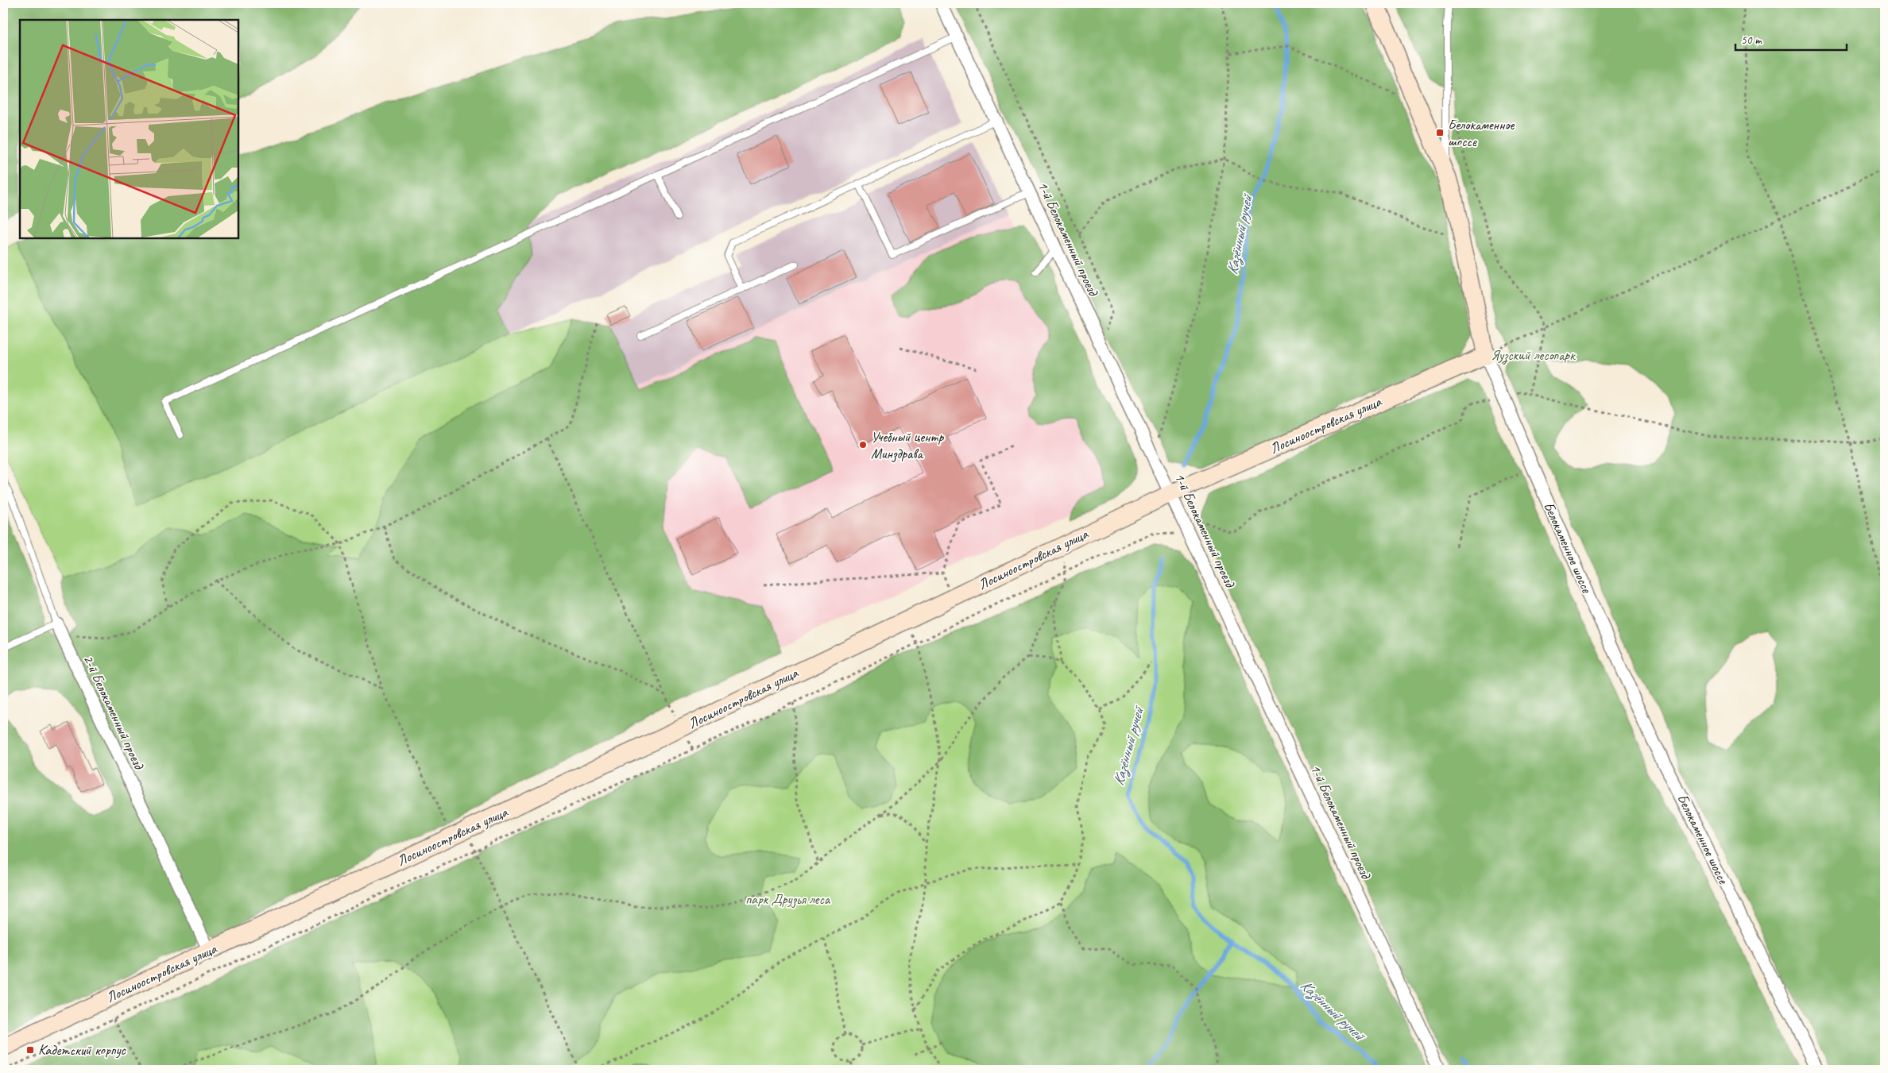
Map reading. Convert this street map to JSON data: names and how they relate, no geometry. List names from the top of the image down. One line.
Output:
{"streets":{"street":["1-й Белокаменный проезд","Лосиноостровская улица","Белокаменное шоссе","2-й Белокаменный проезд"]},"crossings":[["1-й Белокаменный проезд","Лосиноостровская улица"],["Лосиноостровская улица","Белокаменное шоссе"],["Лосиноостровская улица","2-й Белокаменный проезд"]],"water":["Казённый ручей"],"parks":["Яузский лесопарк","парк Друзья леса"],"places":{"transit":["Белокаменное шоссе","Кадетский корпус"],"other":["Учебный центр Минздрава"]},"scale_bar":"50 m"}
